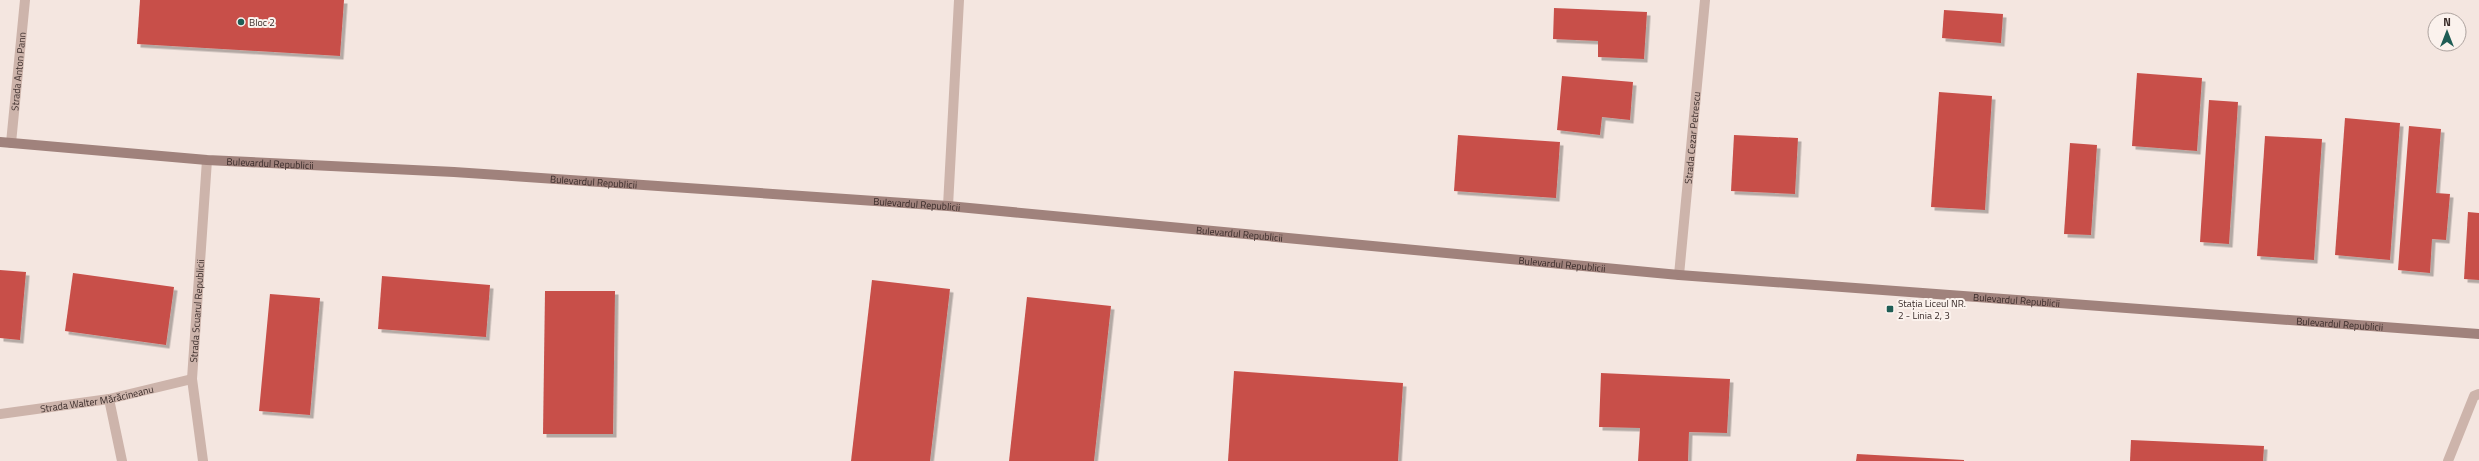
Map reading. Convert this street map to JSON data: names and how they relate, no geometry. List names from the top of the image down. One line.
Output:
{"streets":{"main road":["Bulevardul Republicii"],"street":["Strada Anton Pann","Strada Cezar Petrescu","Strada Scuarul Republicii","Strada Walter Mărăcineanu"]},"crossings":[["Strada Anton Pann","Bulevardul Republicii"],["Strada Cezar Petrescu","Bulevardul Republicii"],["Bulevardul Republicii","Strada Scuarul Republicii"],["Strada Scuarul Republicii","Strada Walter Mărăcineanu"]],"places":{"other":["Bloc 2"],"transit":["Stația Liceul NR. 2 - Linia 2, 3"]},"north":"top"}
